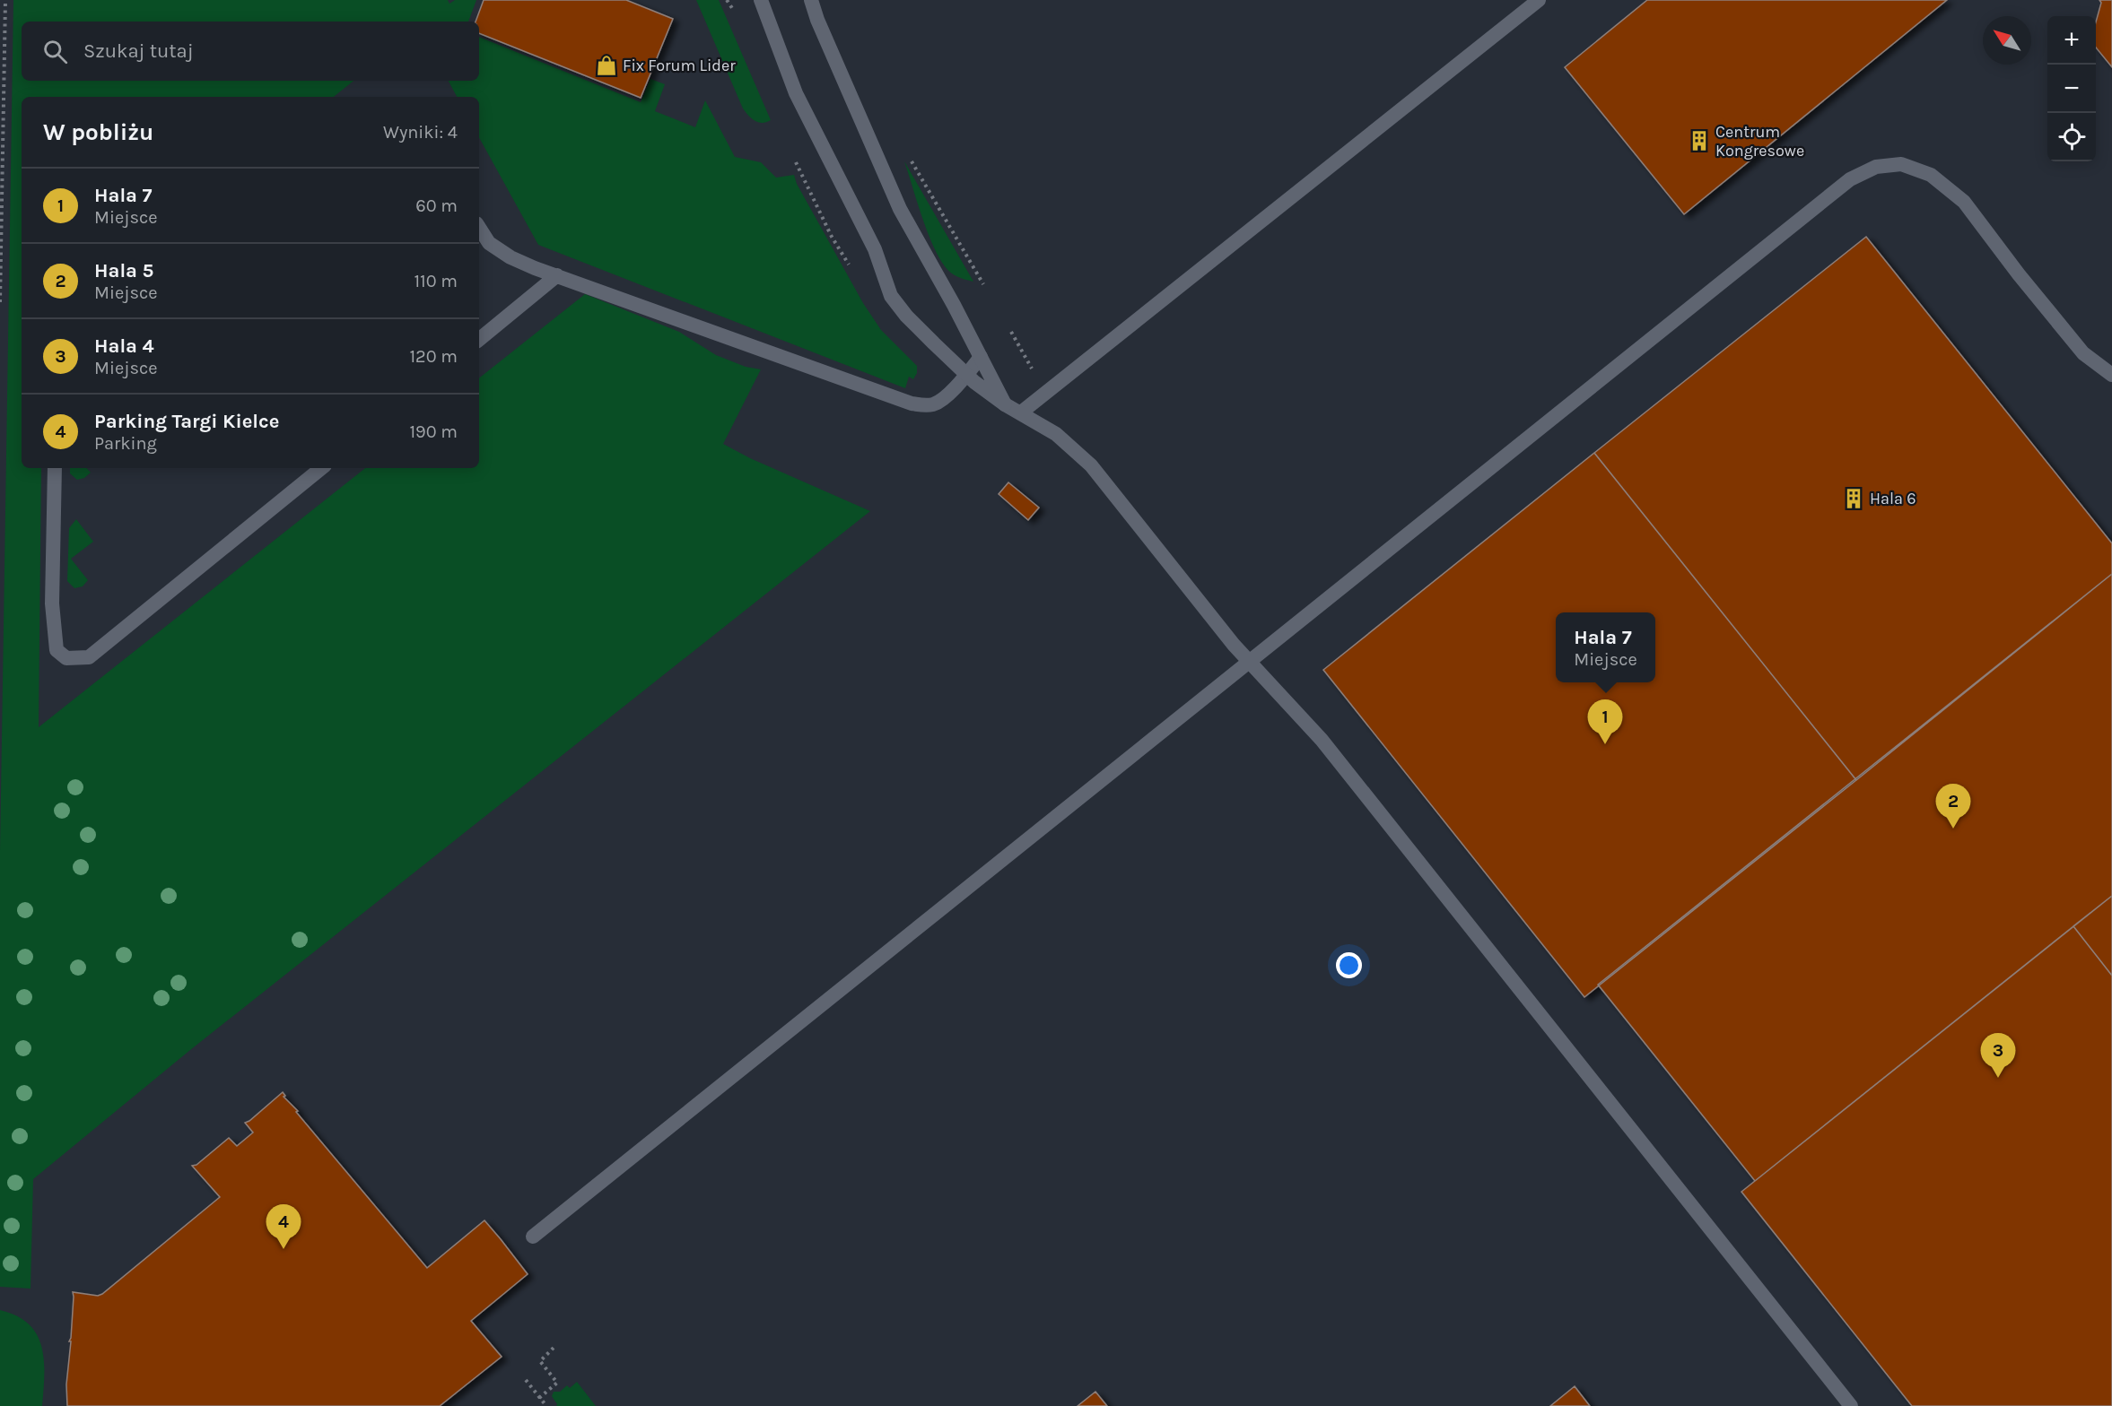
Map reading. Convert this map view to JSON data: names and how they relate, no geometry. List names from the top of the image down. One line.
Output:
{"places":{"shop":["Fix Forum Lider"],"building":["Centrum Kongresowe","Hala 6"]},"north":"top left","page":{"map_buttons":["+","−"],"search":"Szukaj tutaj","heading":["W pobliżu","Wyniki: 4"],"list":[{"mark":"1","name":"Hala 7","note":"Miejsce","value":"60 m"},{"mark":"2","name":"Hala 5","note":"Miejsce","value":"110 m"},{"mark":"3","name":"Hala 4","note":"Miejsce","value":"120 m"},{"mark":"4","name":"Parking Targi Kielce","note":"Parking","value":"190 m"}],"popup":["Hala 7","Miejsce"],"pins":["1","2","3","4"]}}
